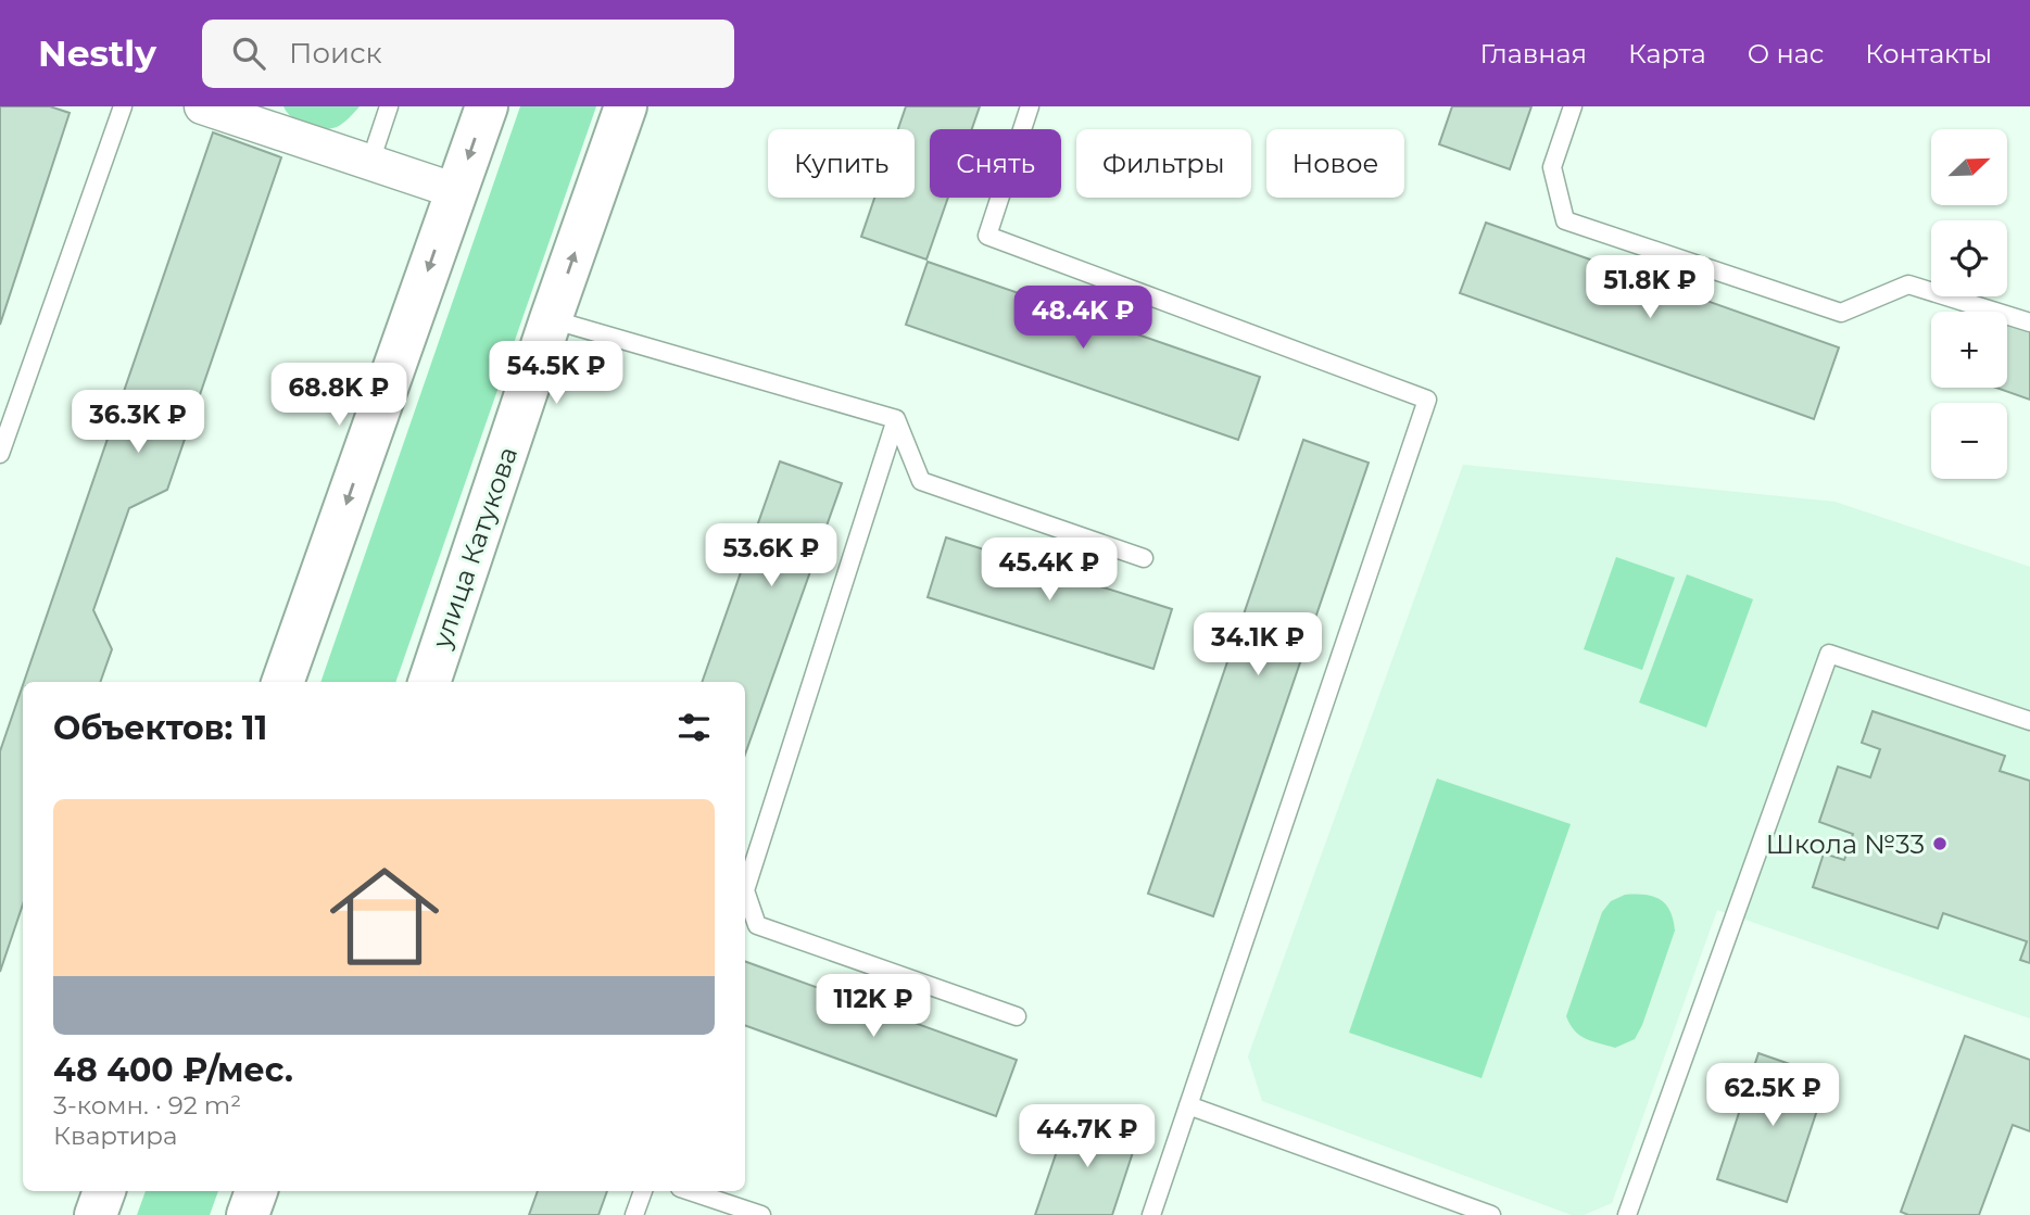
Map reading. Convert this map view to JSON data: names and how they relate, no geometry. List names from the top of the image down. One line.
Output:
{"streets":{"main road":["улица Катукова"]},"places":["Школа №33"],"north":"top right","page":{"header":"Nestly","search":"Поиск","nav":["Главная","Карта","О нас","Контакты"],"map_buttons":["+","−"],"chip":["Купить","Снять","Фильтры","Новое"],"price":["51.8K ₽","48.4K ₽","54.5K ₽","68.8K ₽","36.3K ₽","53.6K ₽","45.4K ₽","34.1K ₽","112K ₽","62.5K ₽","44.7K ₽"],"heading":"Объектов: 11","list":[{"name":"48 400 ₽/мес.","note":"3-комн. · 92 m² · Квартира"}]}}
